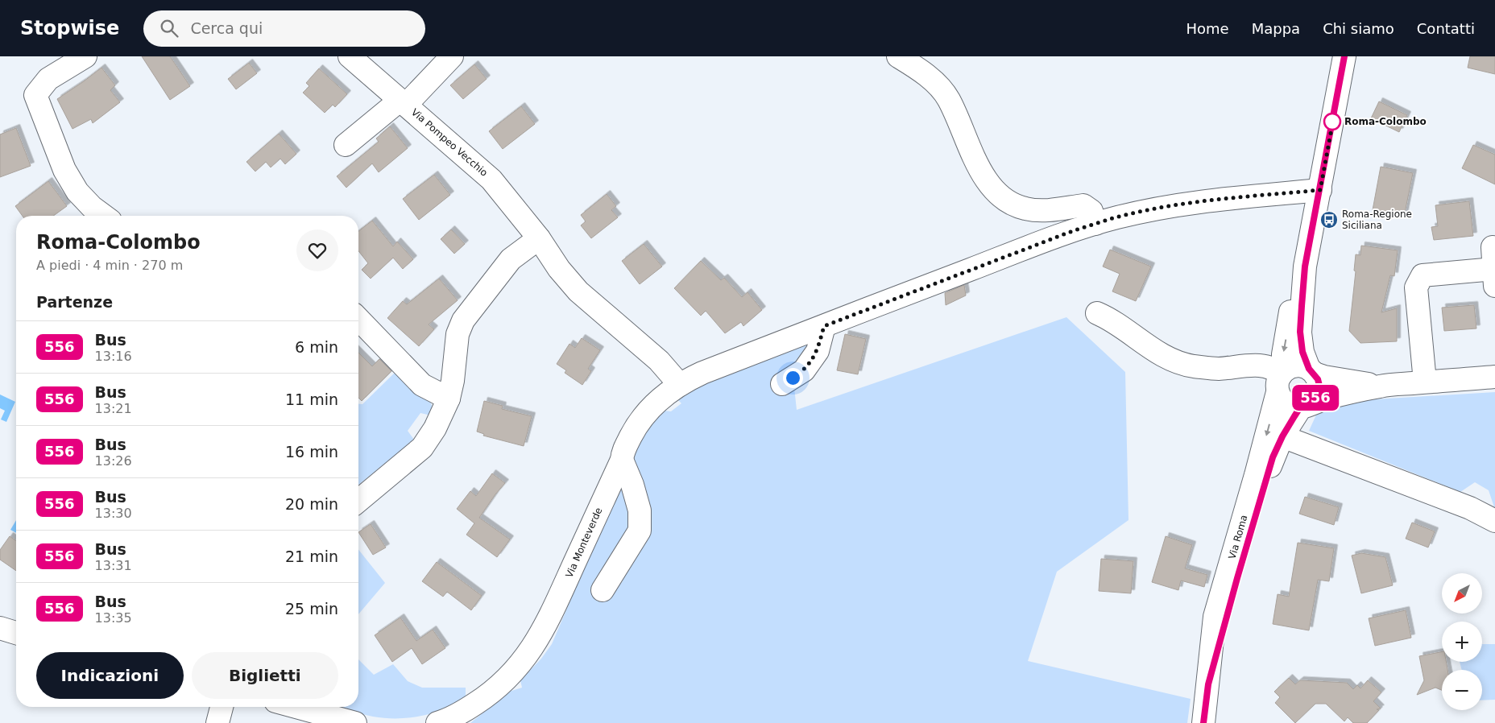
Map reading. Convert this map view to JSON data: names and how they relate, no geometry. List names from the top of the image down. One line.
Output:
{"streets":{"street":["Via Pompeo Vecchio","Via Roma","Via Monteverde"]},"crossings":[["Via Pompeo Vecchio","Via Monteverde"]],"places":{"other":["Roma-Colombo"],"bus stop":["Roma-Regione Siciliana"]},"lines":["bus line 556"],"north":"bottom left","page":{"header":"Stopwise","search":"Cerca qui","nav":["Home","Mappa","Chi siamo","Contatti"],"on_map":"556","heading":[["Roma-Colombo","A piedi · 4 min · 270 m"],"Partenze"],"list":[{"mark":"556","name":"Bus","note":"13:16","value":"6 min"},{"mark":"556","name":"Bus","note":"13:21","value":"11 min"},{"mark":"556","name":"Bus","note":"13:26","value":"16 min"},{"mark":"556","name":"Bus","note":"13:30","value":"20 min"},{"mark":"556","name":"Bus","note":"13:31","value":"21 min"},{"mark":"556","name":"Bus","note":"13:35","value":"25 min"}],"map_buttons":["+","−"],"buttons":["Indicazioni","Biglietti"]}}
